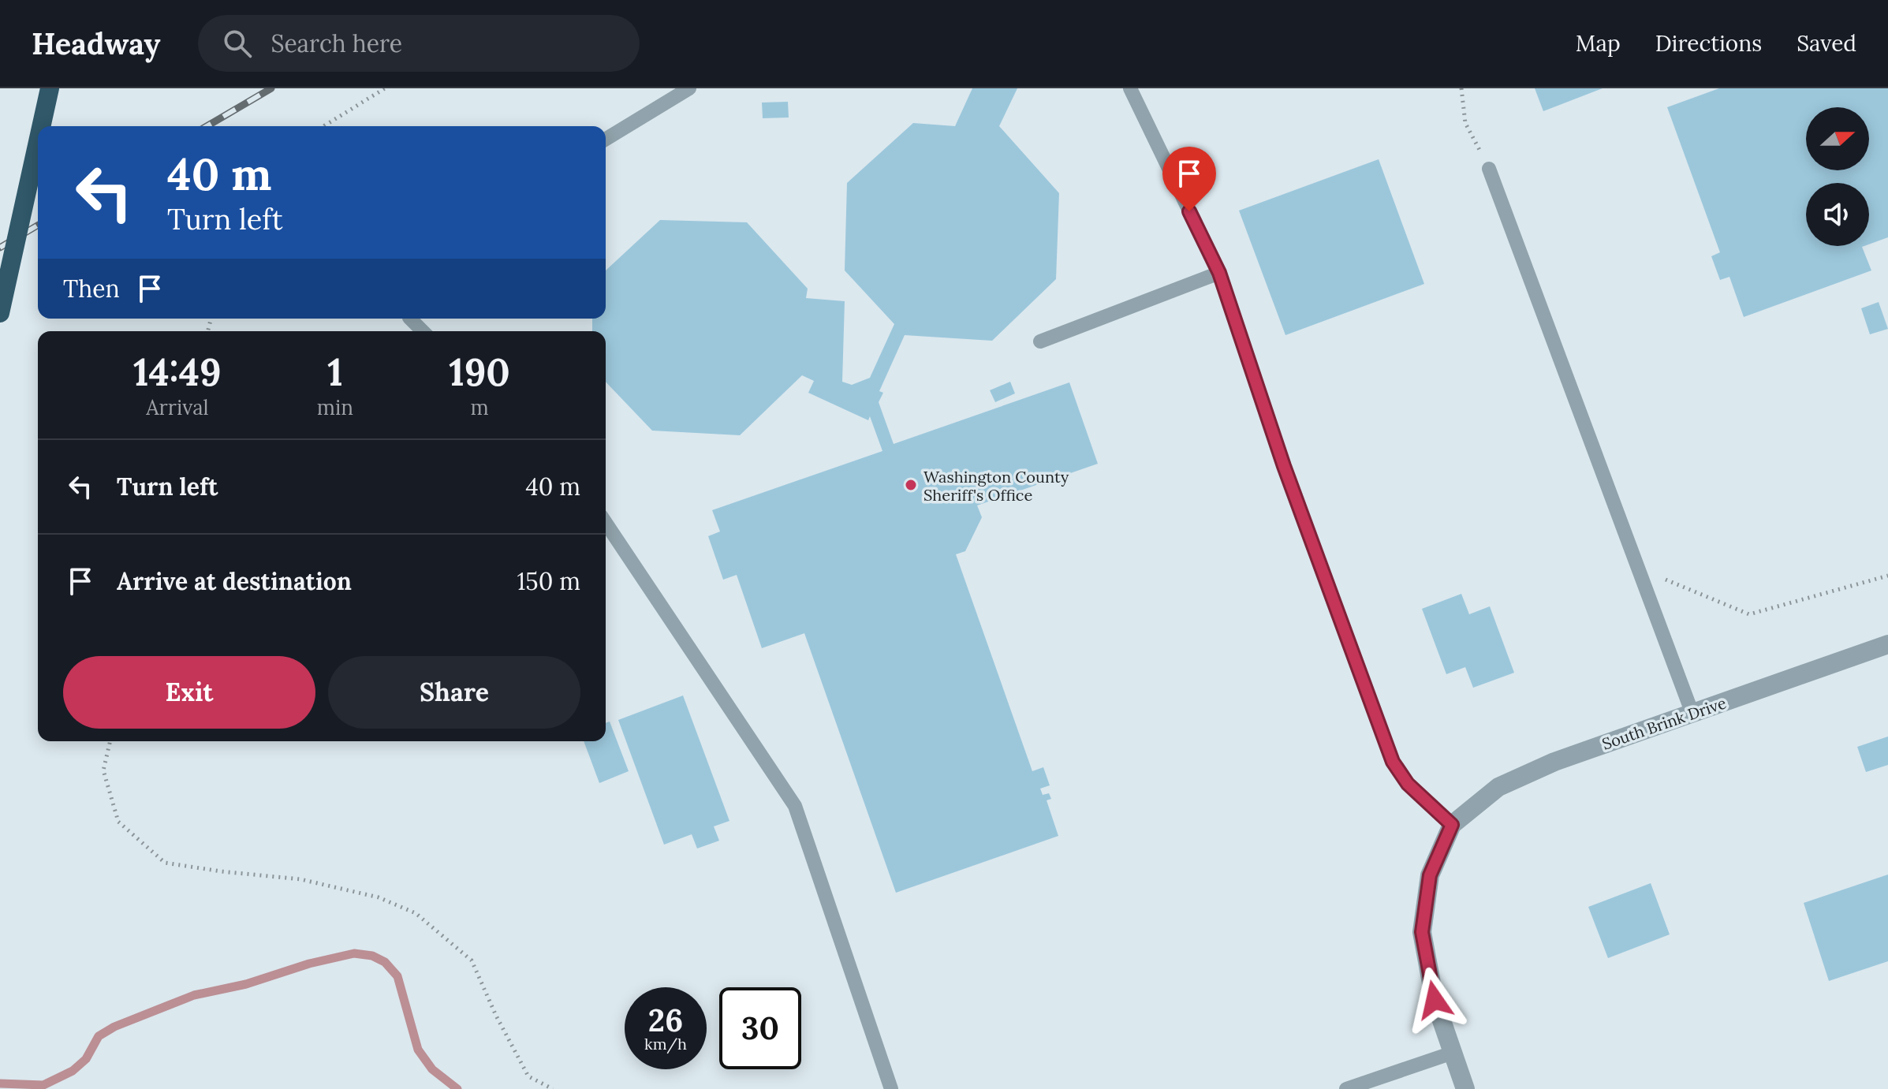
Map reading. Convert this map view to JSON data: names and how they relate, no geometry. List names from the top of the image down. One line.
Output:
{"streets":{"street":["South Brink Drive"]},"places":["Washington County Sheriff's Office"],"north":"right","page":{"header":"Headway","search":"Search here","nav":["Map","Directions","Saved"],"turn":["40 m","Turn left"],"then":"Then","eta":["14:49","Arrival","1","min","190","m"],"list":[{"name":"Turn left","value":"40 m"},{"name":"Arrive at destination","value":"150 m"}],"buttons":["Exit","Share"],"speed":"26 km/h","limit":"30"}}
